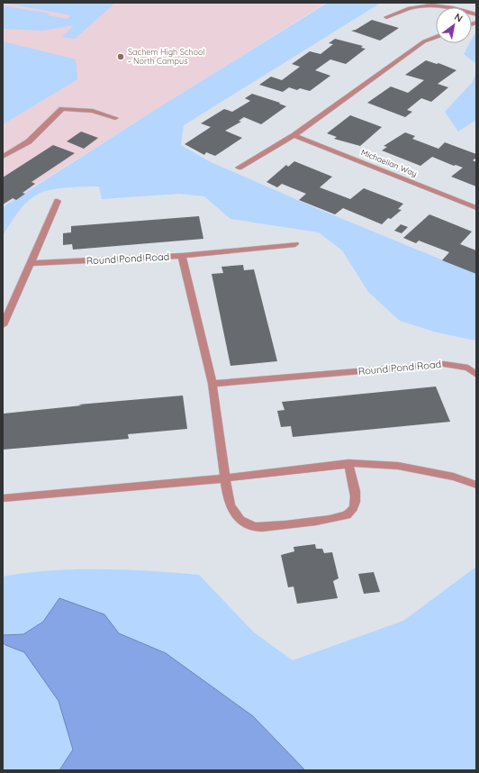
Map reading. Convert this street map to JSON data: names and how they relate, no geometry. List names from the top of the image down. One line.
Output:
{"streets":{"street":["Michaelian Way","Round Pond Road"]},"places":["Sachem High School - North Campus"],"north":"top right"}
